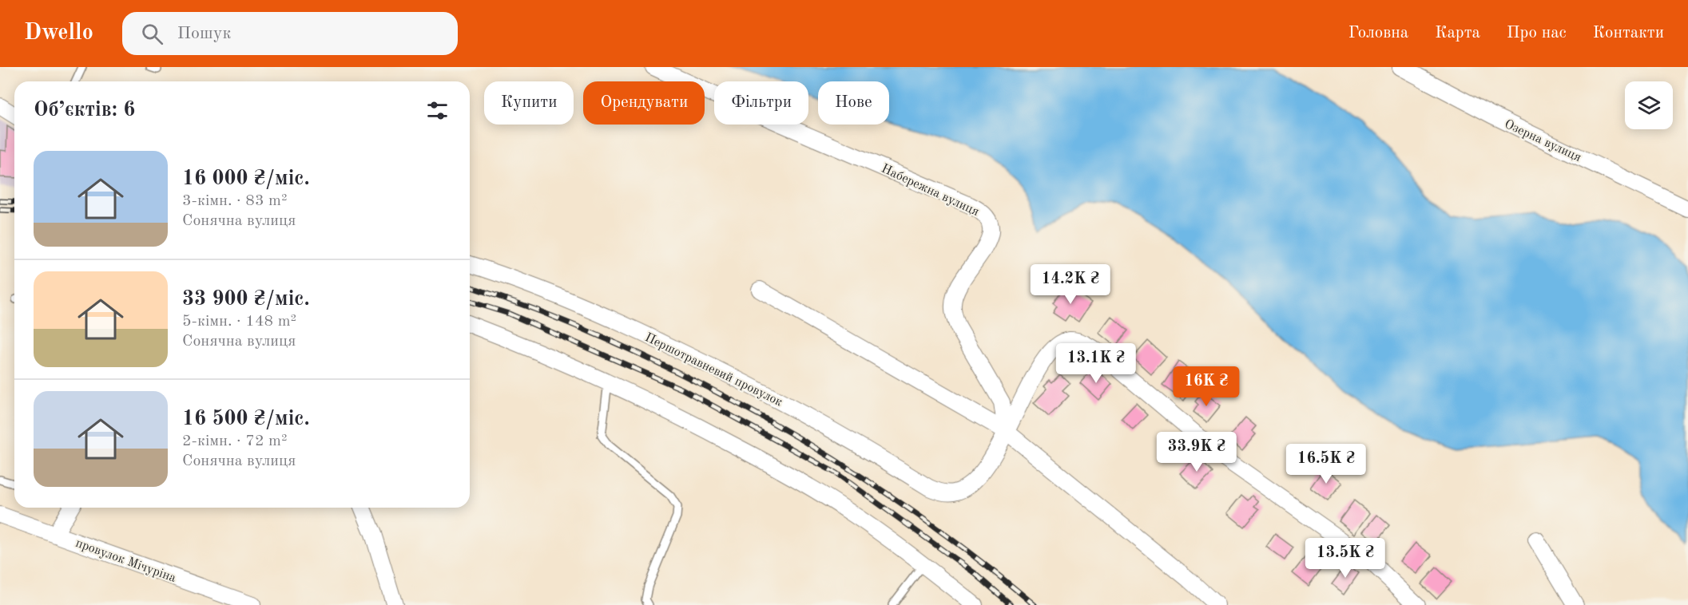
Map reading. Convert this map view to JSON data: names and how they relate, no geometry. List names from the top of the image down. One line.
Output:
{"streets":{"street":["Озерна вулиця","Набережна вулиця","Першотравневий провулок","провулок Мічуріна"]},"crossings":[["Набережна вулиця","Першотравневий провулок"]],"page":{"header":"Dwello","search":"Пошук","nav":["Головна","Карта","Про нас","Контакти"],"chip":["Купити","Орендувати","Фільтри","Нове"],"heading":"Об’єктів: 6","list":[{"name":"16 000 ₴/міс.","note":"3-кімн. · 83 m² · Сонячна вулиця"},{"name":"33 900 ₴/міс.","note":"5-кімн. · 148 m² · Сонячна вулиця"},{"name":"16 500 ₴/міс.","note":"2-кімн. · 72 m² · Сонячна вулиця"}],"price":["14.2K ₴","13.1K ₴","16K ₴","33.9K ₴","16.5K ₴","13.5K ₴"]}}
